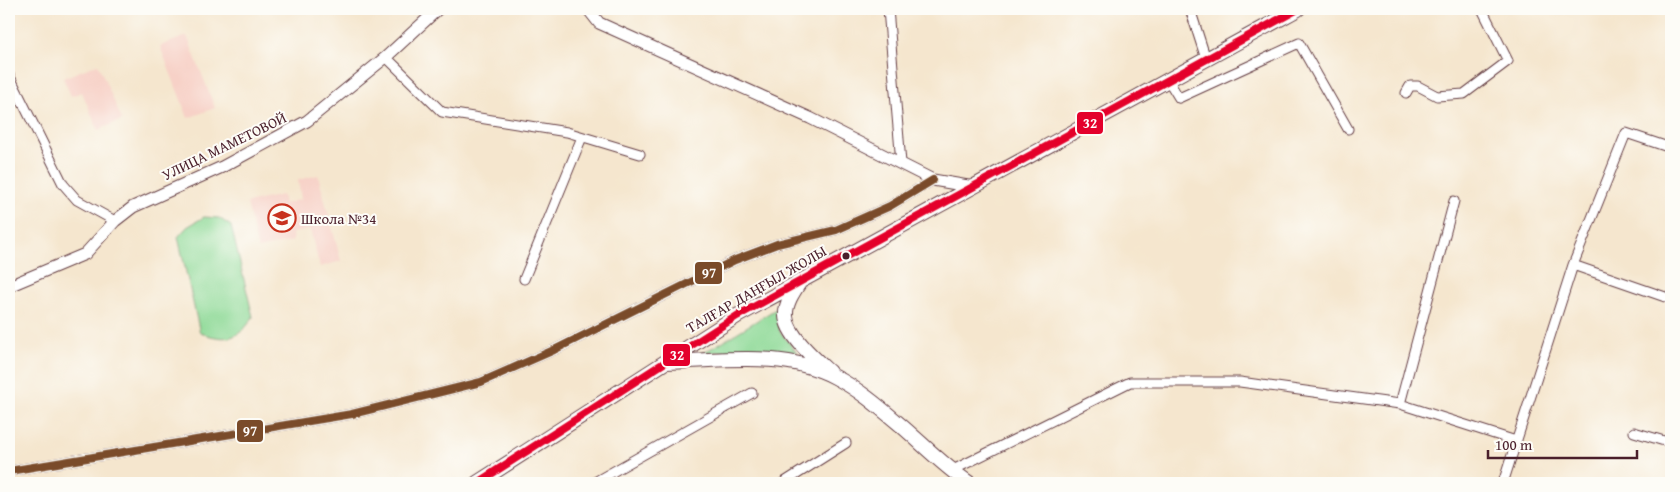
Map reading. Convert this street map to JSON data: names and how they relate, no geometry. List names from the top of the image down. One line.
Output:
{"streets":{"main road":["ТАЛҒАР ДАҢҒЫЛ ЖОЛЫ"],"street":["УЛИЦА МАМЕТОВОЙ"]},"places":{"school or university":["Школа №34"]},"lines":["transit line 32","transit line 97"],"scale_bar":"100 m"}
